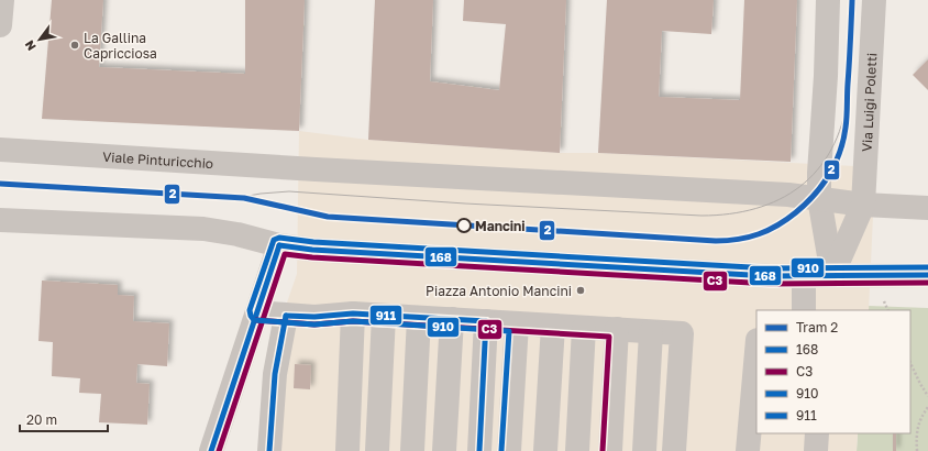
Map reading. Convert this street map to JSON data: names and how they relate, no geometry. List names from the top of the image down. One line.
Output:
{"streets":{"street":["Via Luigi Poletti","Viale Pinturicchio"]},"places":["La Gallina Capricciosa","Mancini","Piazza Antonio Mancini"],"lines":["tram line 2","transit line 910","transit line 168","transit line C3","transit line 911"],"legend":["Tram 2","168","C3","910","911"],"scale_bar":"20 m","north":"bottom left"}
